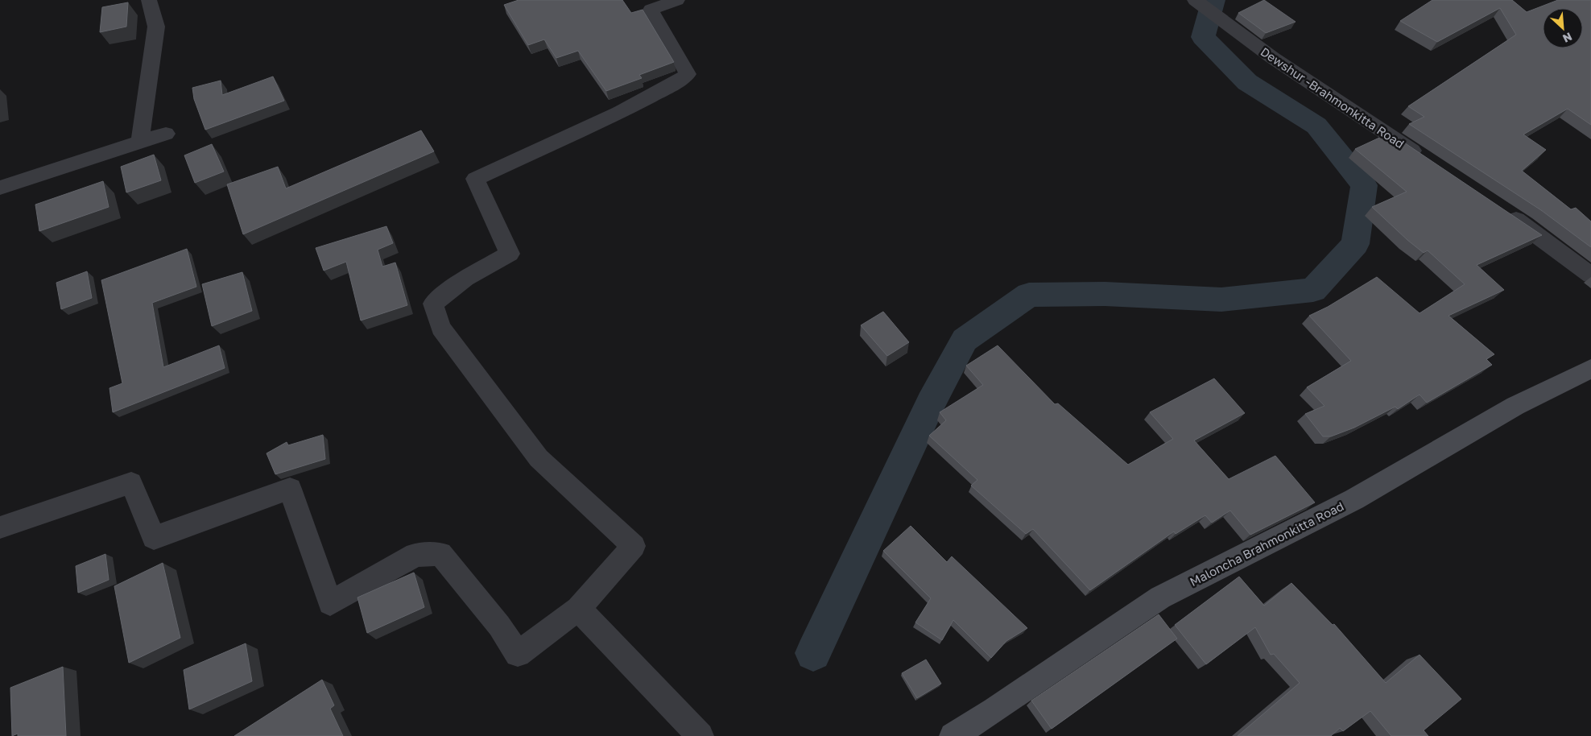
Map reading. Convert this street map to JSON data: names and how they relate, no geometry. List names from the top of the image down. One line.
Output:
{"streets":{"street":["Dewshur -Brahmonkitta Road","Maloncha Brahmonkitta Road"]},"north":"bottom right"}
